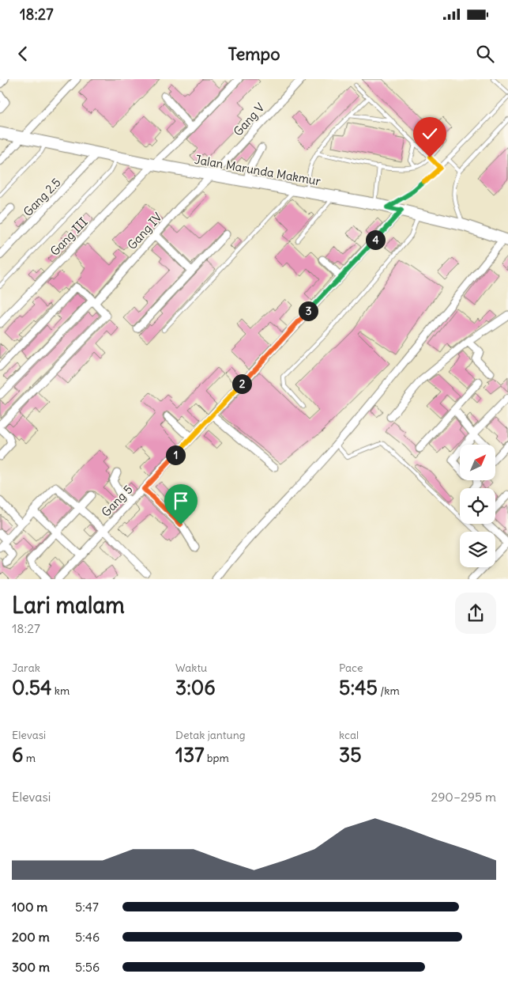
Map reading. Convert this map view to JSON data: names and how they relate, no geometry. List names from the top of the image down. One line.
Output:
{"streets":{"main road":["Jalan Marunda Makmur"],"street":["Gang V","Gang 2.5","Gang IV","Gang III","Gang 5"]},"crossings":[["Gang V","Jalan Marunda Makmur"],["Gang V","Gang IV"],["Jalan Marunda Makmur","Gang 2.5"],["Jalan Marunda Makmur","Gang IV"],["Jalan Marunda Makmur","Gang III"],["Jalan Marunda Makmur","Gang 5"]],"north":"top right","page":{"status":"18:27","header":"Tempo","pins":["4","3","2","1"],"heading":["Lari malam","18:27"],"stats":[["Jarak","0.54 km"],["Waktu","3:06"],["Pace","5:45 /km"],["Elevasi","6 m"],["Detak jantung","137 bpm"],["kcal","35"]],"chart":["Elevasi","290–295 m"],"list":[{"name":"100 m","note":"5:47"},{"name":"200 m","note":"5:46"},{"name":"300 m","note":"5:56"}]}}
